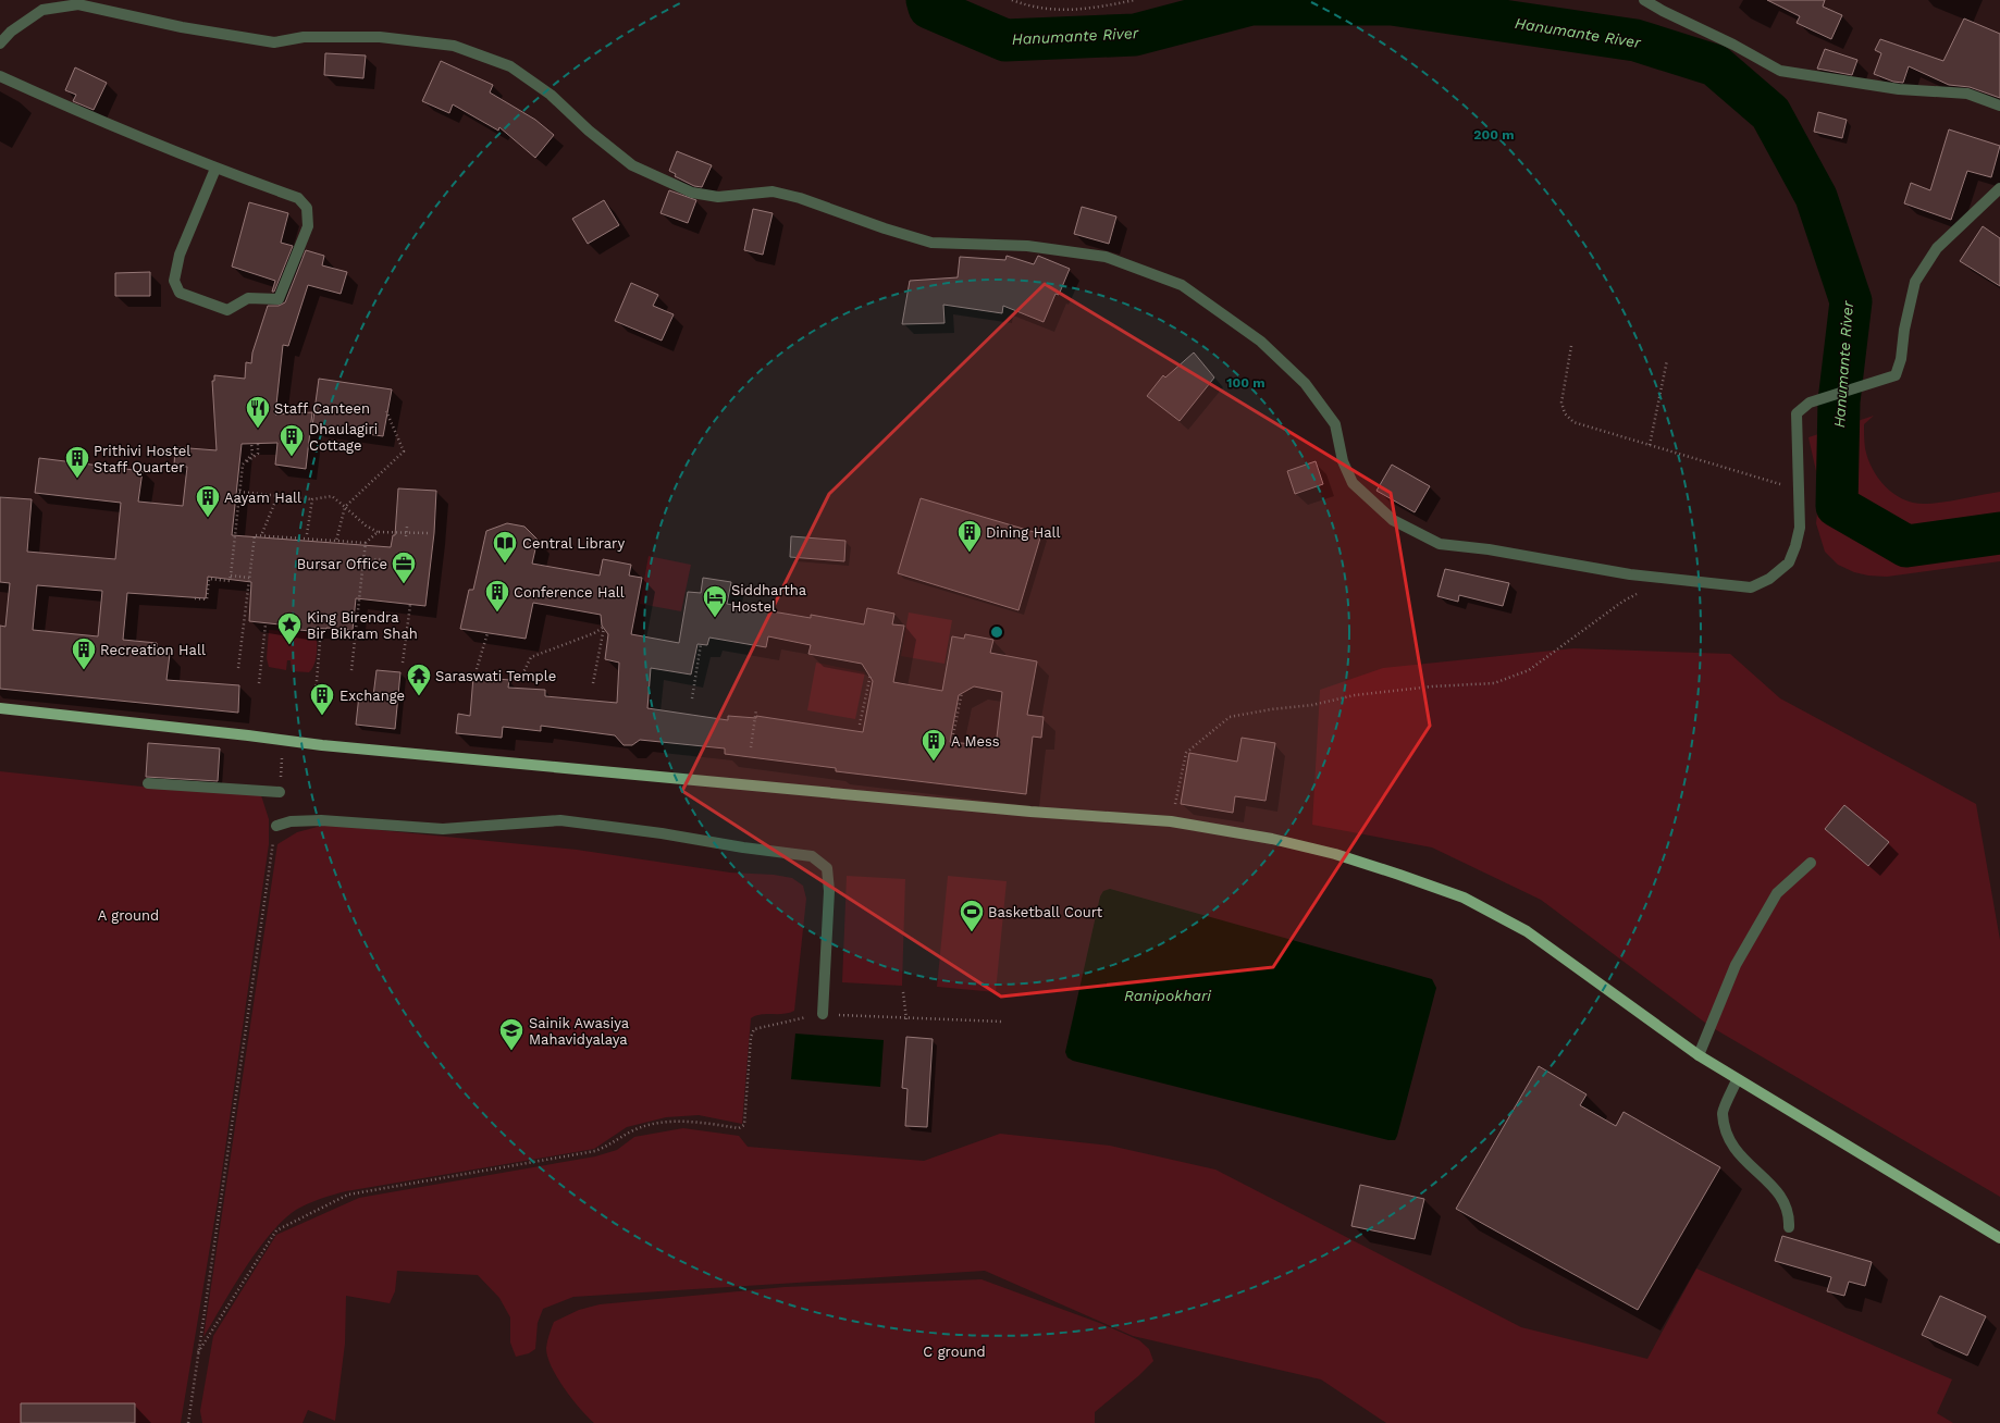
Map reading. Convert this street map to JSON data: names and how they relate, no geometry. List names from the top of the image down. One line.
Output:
{"water":["Hanumante River","Ranipokhari"],"parks":["A ground","C ground"],"places":{"restaurant":["Staff Canteen"],"building":["Dhaulagiri Cottage","Prithivi Hostel Staff Quarter","Aayam Hall","Dining Hall","Conference Hall","Recreation Hall","Exchange","A Mess"],"library":["Central Library"],"office":["Bursar Office"],"hotel":["Siddhartha Hostel"],"place":["King Birendra Bir Bikram Shah"],"temple":["Saraswati Temple"],"sports":["Basketball Court"],"school or university":["Sainik Awasiya Mahavidyalaya"]},"rings":["200 m","100 m"]}
